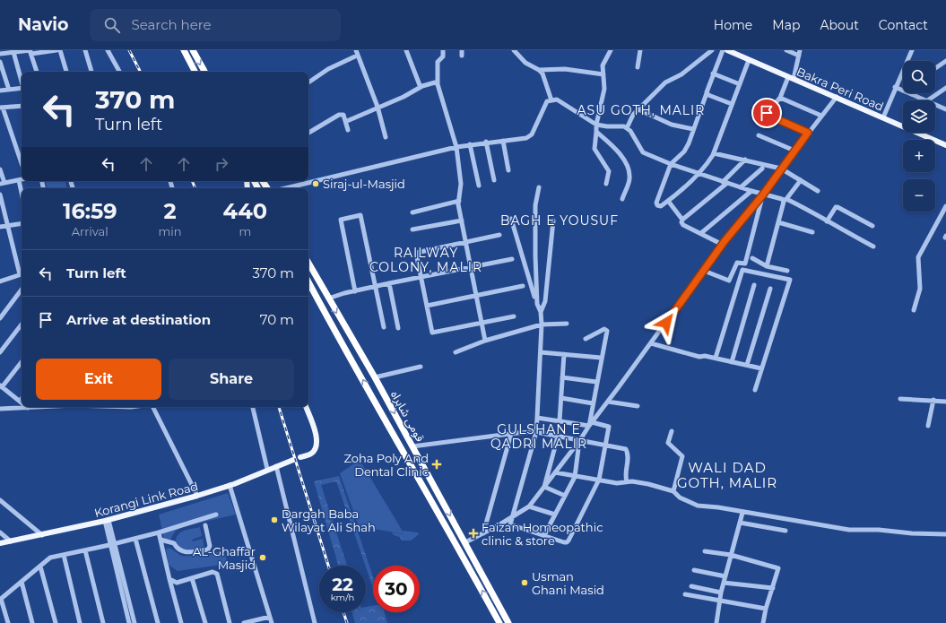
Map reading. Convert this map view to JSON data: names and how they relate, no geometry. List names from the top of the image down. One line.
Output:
{"streets":{"highway":["قومی شاہراہ"],"main road":["Bakra Peri Road","Korangi Link Road"]},"districts":["ASU GOTH, MALIR","BAGH E YOUSUF","RAILWAY COLONY, MALIR","GULSHAN E QADRI MALIR","WALI DAD GOTH, MALIR"],"places":{"other":["Siraj-ul-Masjid","Dargah Baba Wilayat Ali Shah","AL-Ghaffar Masjid","Usman Ghani Masid"],"health":["Zoha Poly And Dental Clinic","Faizan Homeopathic clinic & store"]},"page":{"header":"Navio","search":"Search here","nav":["Home","Map","About","Contact"],"map_buttons":["+","−"],"turn":["370 m","Turn left"],"eta":["16:59","Arrival","2","min","440","m"],"list":[{"name":"Turn left","value":"370 m"},{"name":"Arrive at destination","value":"70 m"}],"buttons":["Exit","Share"],"speed":"22 km/h","limit":"30"}}
